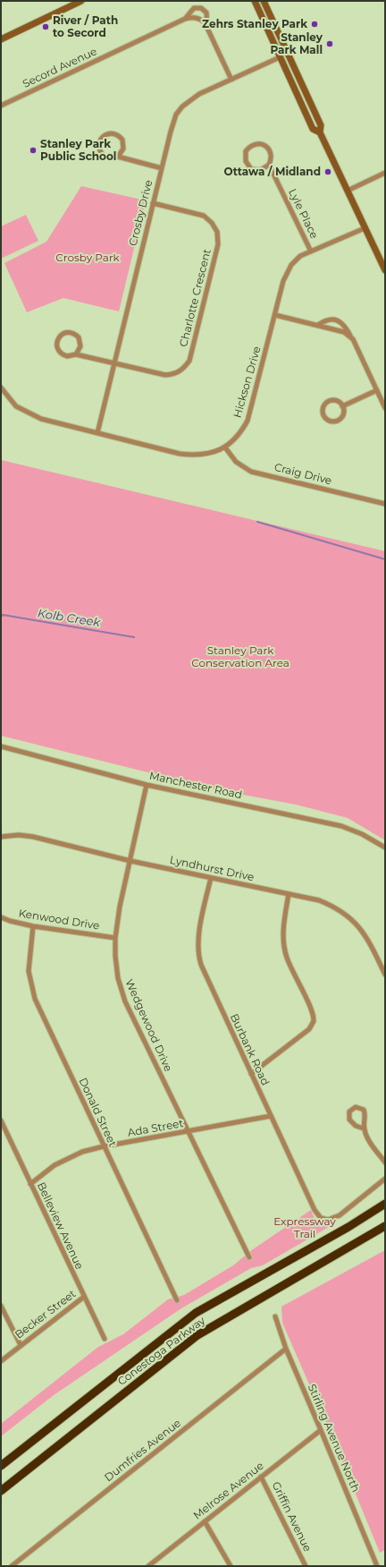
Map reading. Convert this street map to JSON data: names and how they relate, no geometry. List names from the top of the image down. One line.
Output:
{"streets":{"highway":["Conestoga Parkway"],"street":["Secord Avenue","Crosby Drive","Lyle Place","Charlotte Crescent","Hickson Drive","Craig Drive","Manchester Road","Lyndhurst Drive","Kenwood Drive","Wedgewood Drive","Burbank Road","Donald Street","Ada Street","Belleview Avenue","Becker Street","Stirling Avenue North","Dumfries Avenue","Melrose Avenue","Griffin Avenue"]},"crossings":[["Secord Avenue","Crosby Drive"],["Crosby Drive","Charlotte Crescent"],["Crosby Drive","Hickson Drive"],["Lyle Place","Hickson Drive"],["Hickson Drive","Craig Drive"],["Manchester Road","Wedgewood Drive"],["Lyndhurst Drive","Wedgewood Drive"],["Lyndhurst Drive","Burbank Road"],["Kenwood Drive","Wedgewood Drive"],["Kenwood Drive","Donald Street"],["Wedgewood Drive","Ada Street"],["Burbank Road","Ada Street"],["Donald Street","Ada Street"],["Ada Street","Belleview Avenue"],["Belleview Avenue","Becker Street"],["Stirling Avenue North","Dumfries Avenue"],["Stirling Avenue North","Melrose Avenue"],["Melrose Avenue","Griffin Avenue"]],"water":["Kolb Creek"],"parks":["Crosby Park","Stanley Park Conservation Area","Expressway Trail"],"places":["Zehrs Stanley Park","River / Path to Secord","Stanley Park Mall","Stanley Park Public School","Ottawa / Midland"]}
